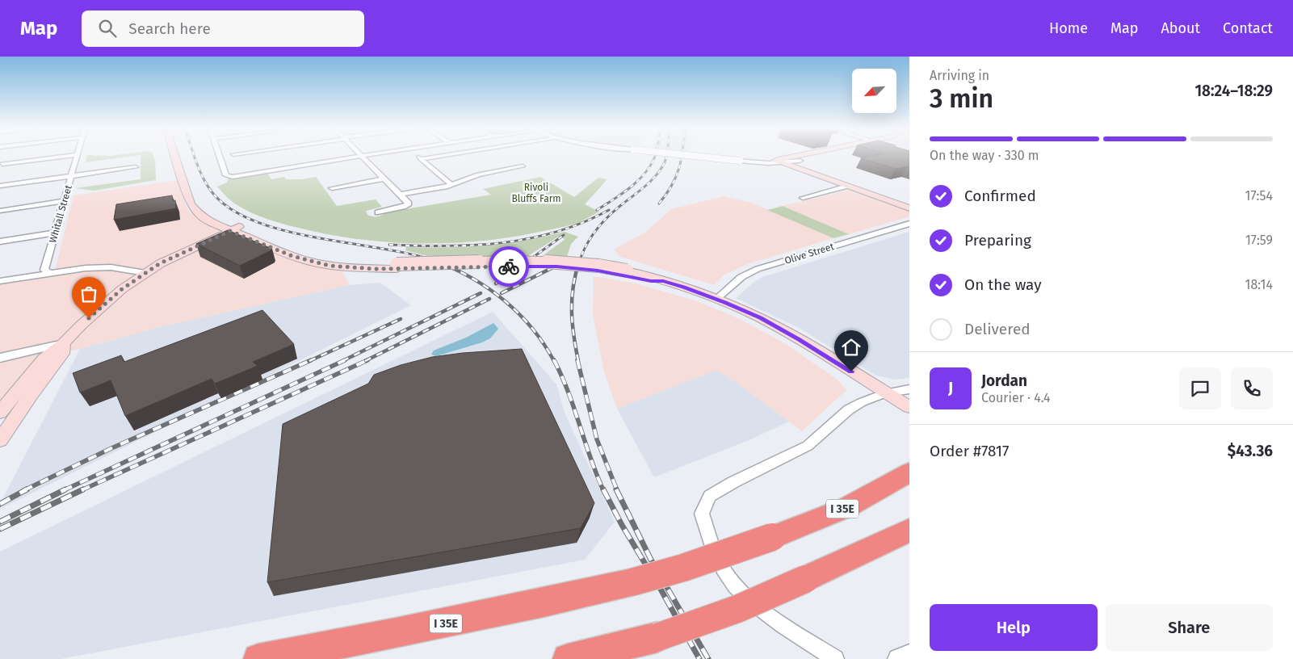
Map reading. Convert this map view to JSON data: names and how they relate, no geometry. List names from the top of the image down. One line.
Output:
{"streets":{"highway":["I 35E"],"street":["Whitall Street","Olive Street"]},"parks":["Rivoli Bluffs Farm"],"north":"bottom left","page":{"header":"Map","search":"Search here","nav":["Home","Map","About","Contact"],"heading":["3 min","Arriving in","18:24–18:29"],"panel":["Jordan","Courier · 4.4","Order #7817","$43.36"],"bar":"On the way · 330 m","list":[["Confirmed","17:54"],["Preparing","17:59"],["On the way","18:14"],"Delivered"],"round":"J","buttons":["Help","Share"]}}
